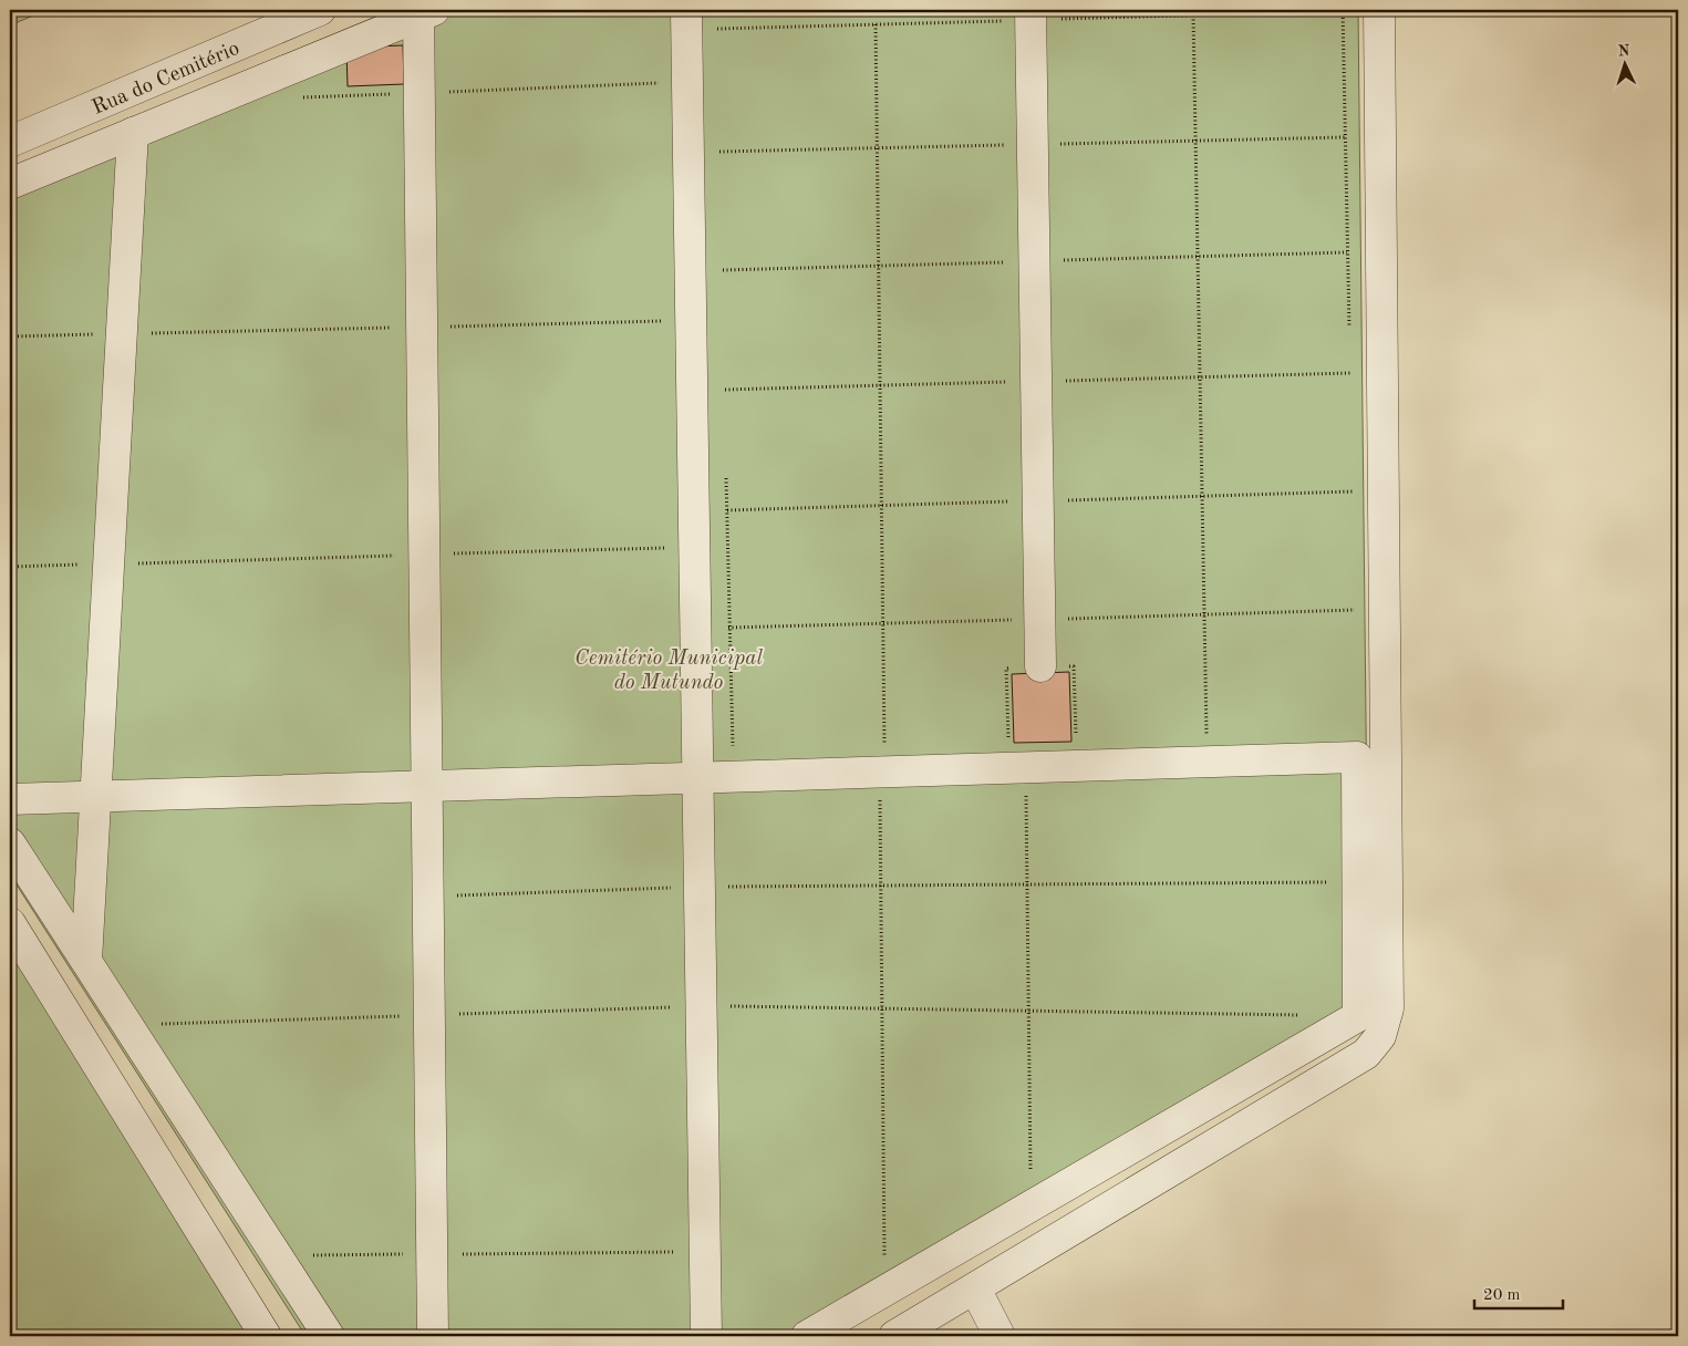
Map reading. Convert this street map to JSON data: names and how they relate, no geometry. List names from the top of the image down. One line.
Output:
{"streets":{"street":["Rua do Cemitério"]},"parks":["Cemitério Municipal do Mutundo"],"scale_bar":"20 m","north":"top"}
